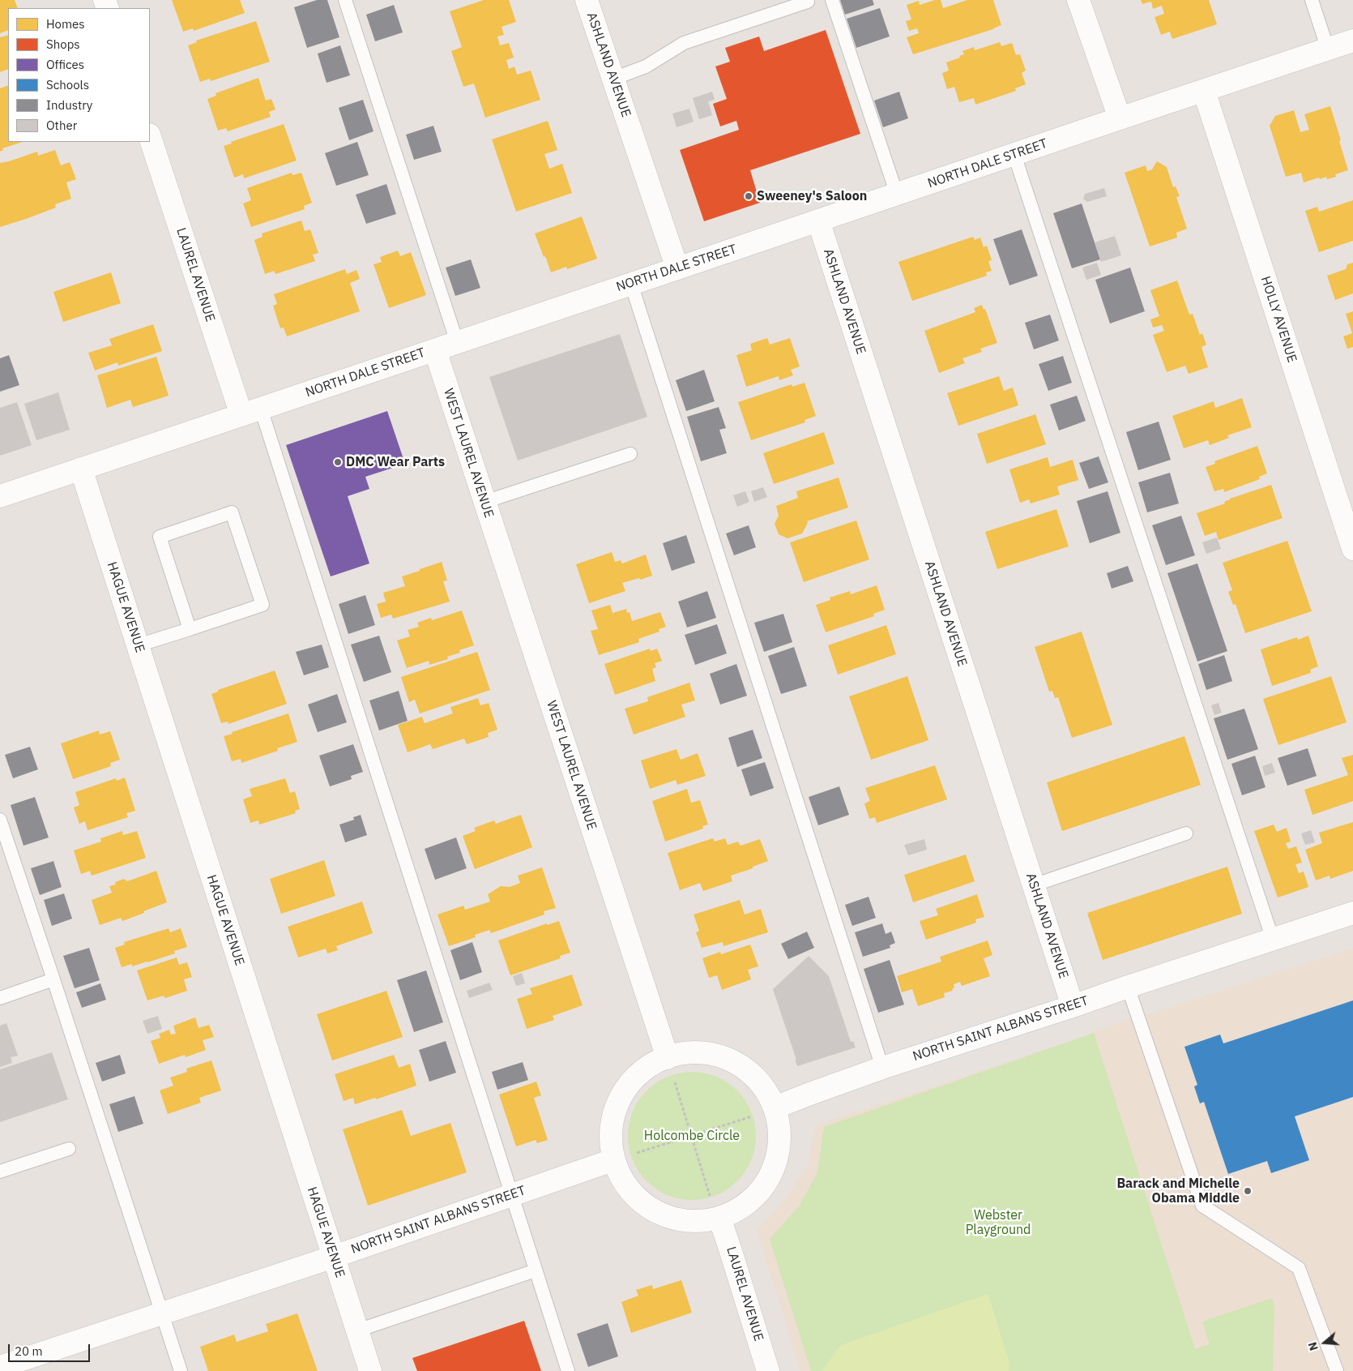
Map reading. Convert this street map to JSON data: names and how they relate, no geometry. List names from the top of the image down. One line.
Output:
{"streets":{"street":["ASHLAND AVENUE","NORTH DALE STREET","LAUREL AVENUE","HOLLY AVENUE","WEST LAUREL AVENUE","HAGUE AVENUE","NORTH SAINT ALBANS STREET"]},"crossings":[["ASHLAND AVENUE","NORTH DALE STREET"],["ASHLAND AVENUE","NORTH SAINT ALBANS STREET"],["NORTH DALE STREET","LAUREL AVENUE"],["NORTH DALE STREET","HOLLY AVENUE"],["NORTH DALE STREET","WEST LAUREL AVENUE"],["NORTH DALE STREET","HAGUE AVENUE"],["HAGUE AVENUE","NORTH SAINT ALBANS STREET"]],"parks":["Holcombe Circle","Webster Playground"],"places":["Sweeney's Saloon","DMC Wear Parts","Barack and Michelle Obama Middle"],"legend":["Homes","Shops","Offices","Schools","Industry","Other"],"scale_bar":"20 m","north":"left"}
